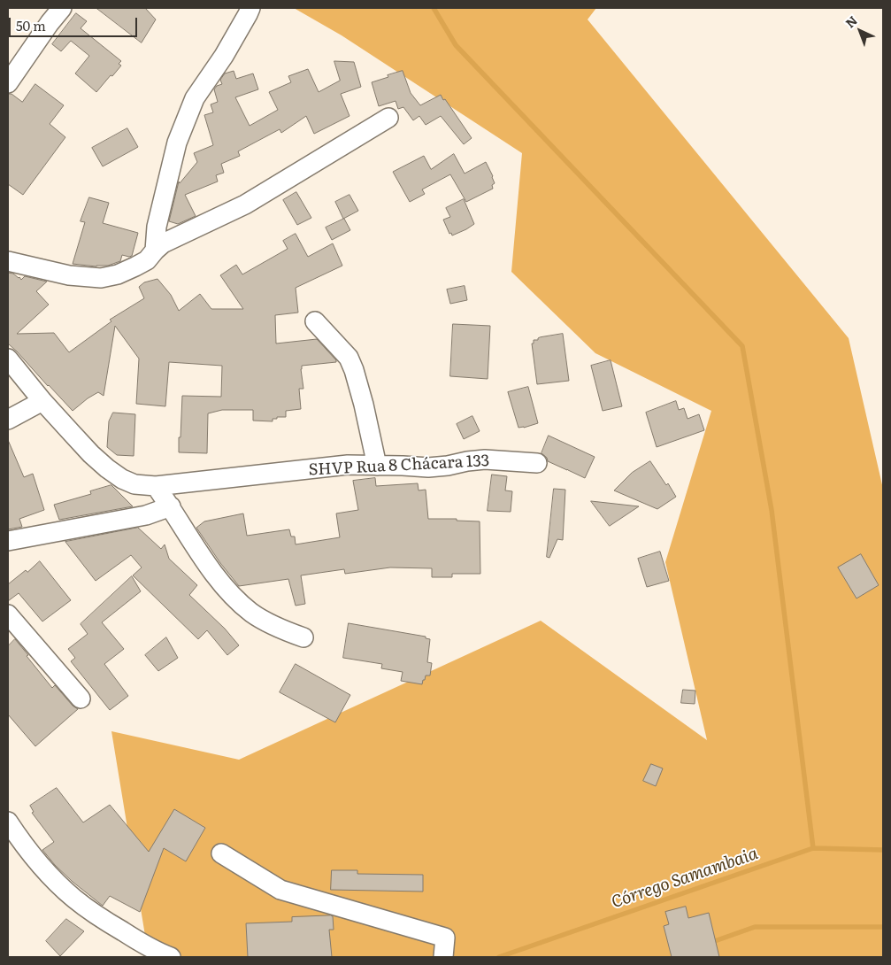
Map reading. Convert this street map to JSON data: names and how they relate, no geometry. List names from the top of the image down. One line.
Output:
{"streets":{"street":["SHVP Rua 8 Chácara 133"]},"water":["Córrego Samambaia"],"scale_bar":"50 m","north":"top left"}
